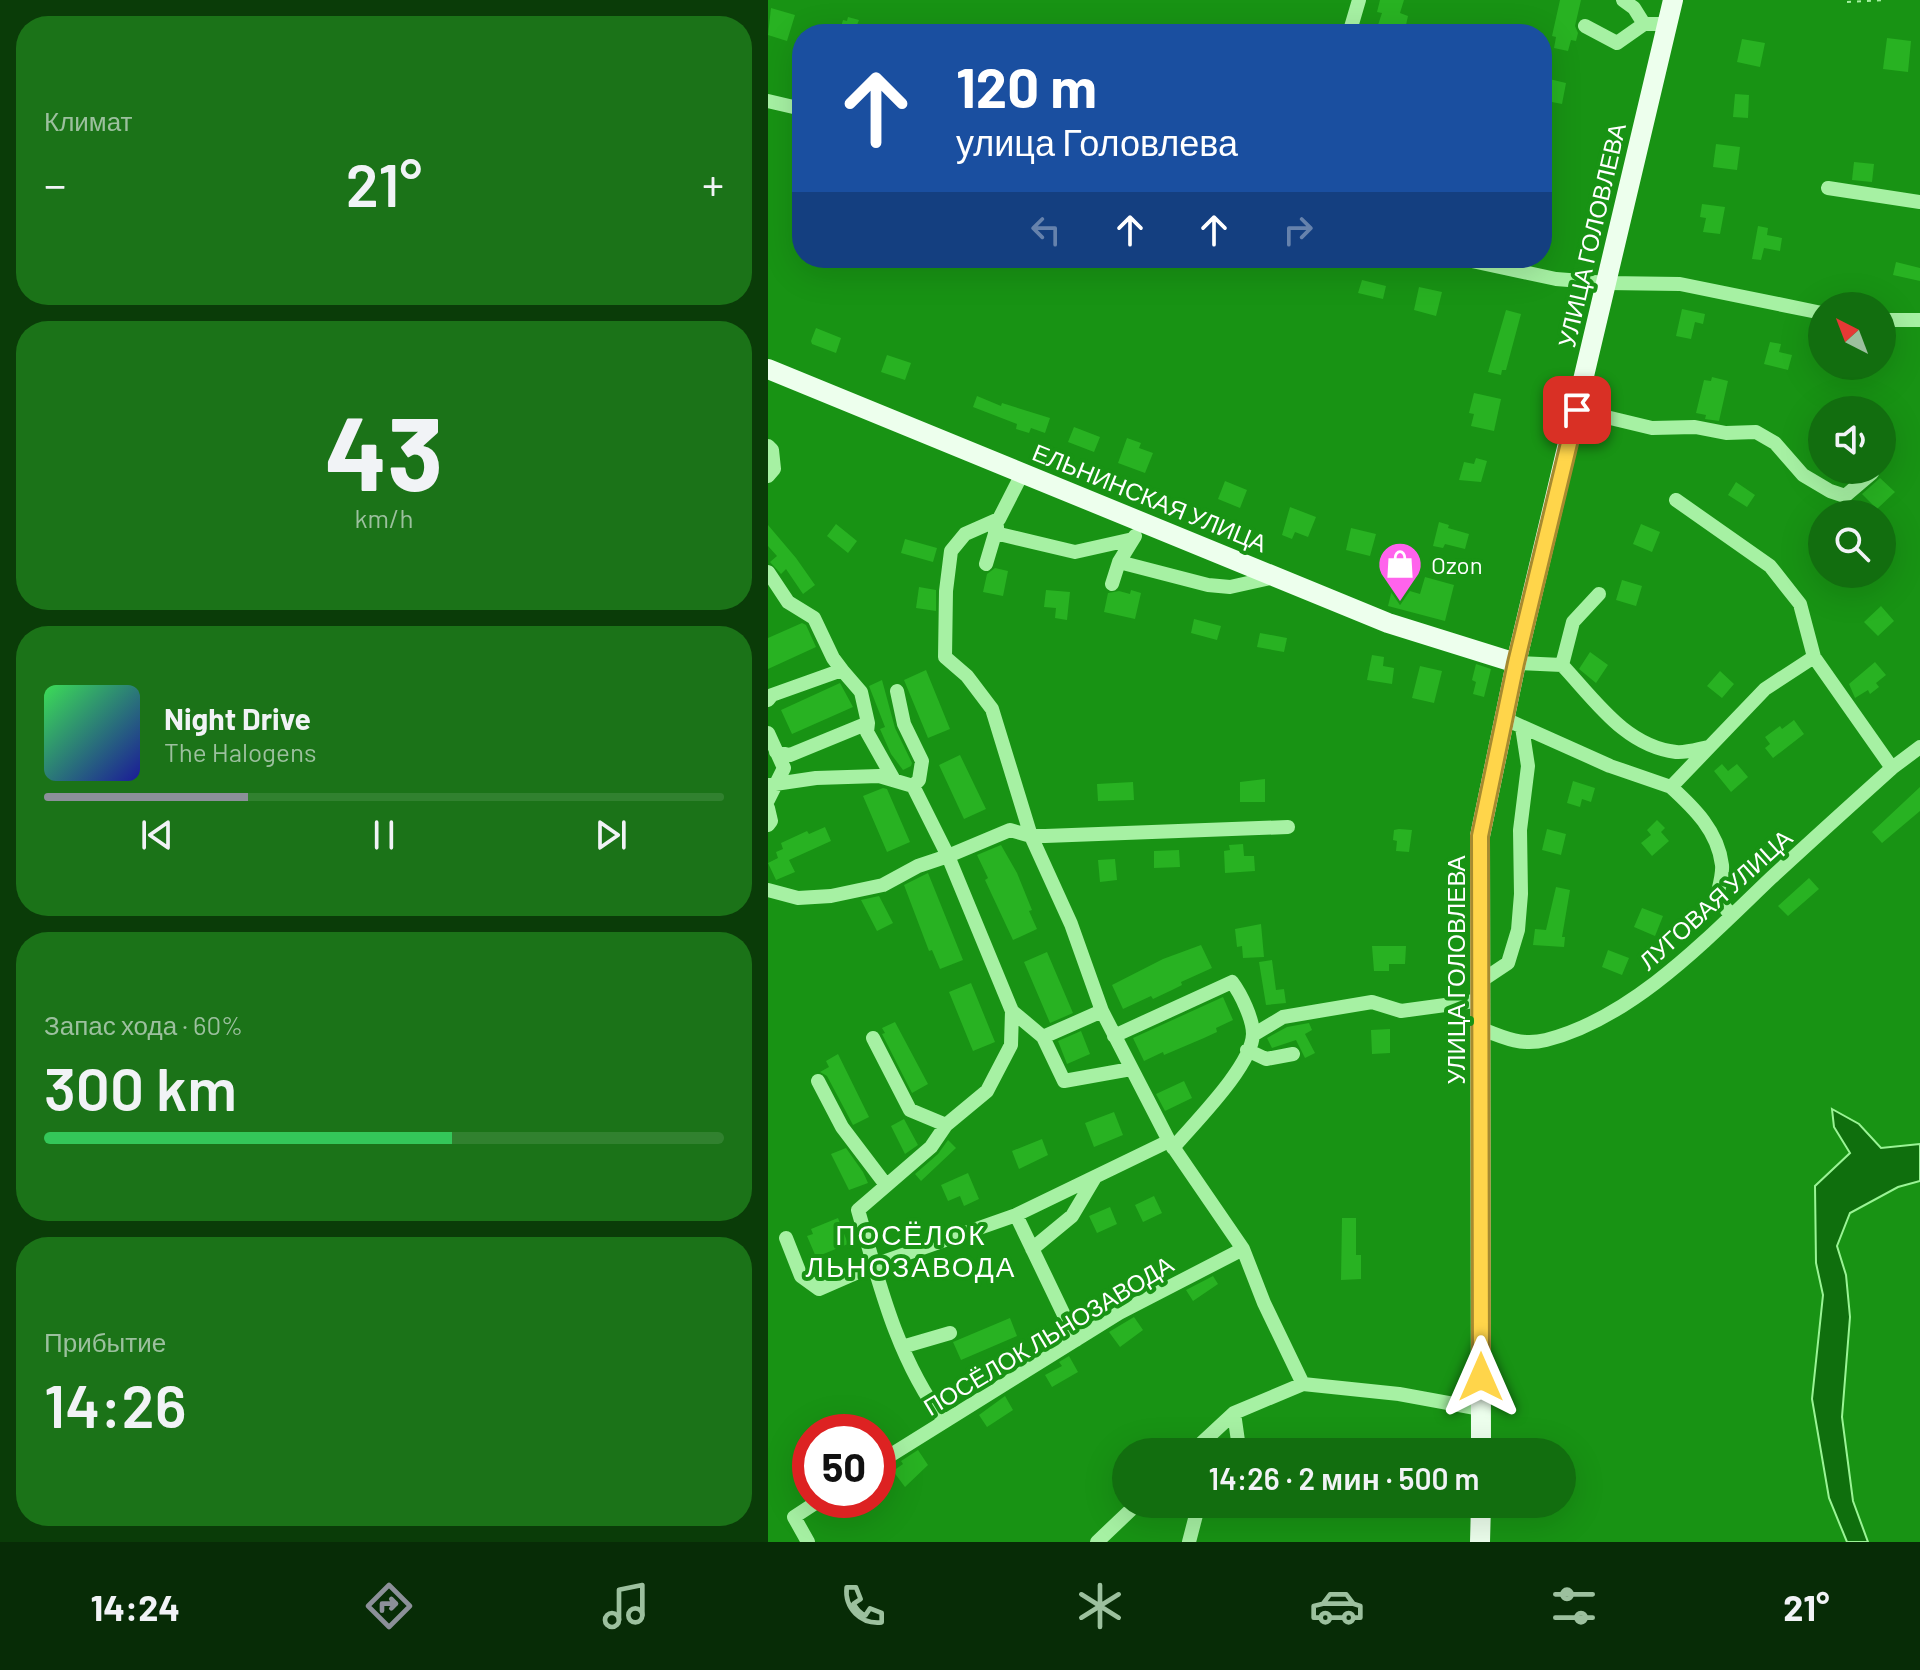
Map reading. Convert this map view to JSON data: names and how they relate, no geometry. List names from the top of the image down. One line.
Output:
{"streets":{"main road":["УЛИЦА ГОЛОВЛЕВА","ЕЛЬНИНСКАЯ УЛИЦА"],"street":["ЛУГОВАЯ УЛИЦА","ПОСЁЛОК ЛЬНОЗАВОДА"]},"crossings":[["УЛИЦА ГОЛОВЛЕВА","ЕЛЬНИНСКАЯ УЛИЦА"],["УЛИЦА ГОЛОВЛЕВА","ЛУГОВАЯ УЛИЦА"]],"districts":["ПОСЁЛОК ЛЬНОЗАВОДА"],"places":{"shop":["Ozon"]},"north":"top left","page":{"tile":["Климат",["43","km/h"],["Запас хода · 60%","300 km"],["Прибытие","14:26"]],"turn":["120 m","улица Головлева"],"heat":["−","21°","+"],"song":["Night Drive","The Halogens"],"limit":"50","trip":"14:26 · 2 мин · 500 m","tabs":["14:24","21°"]}}
